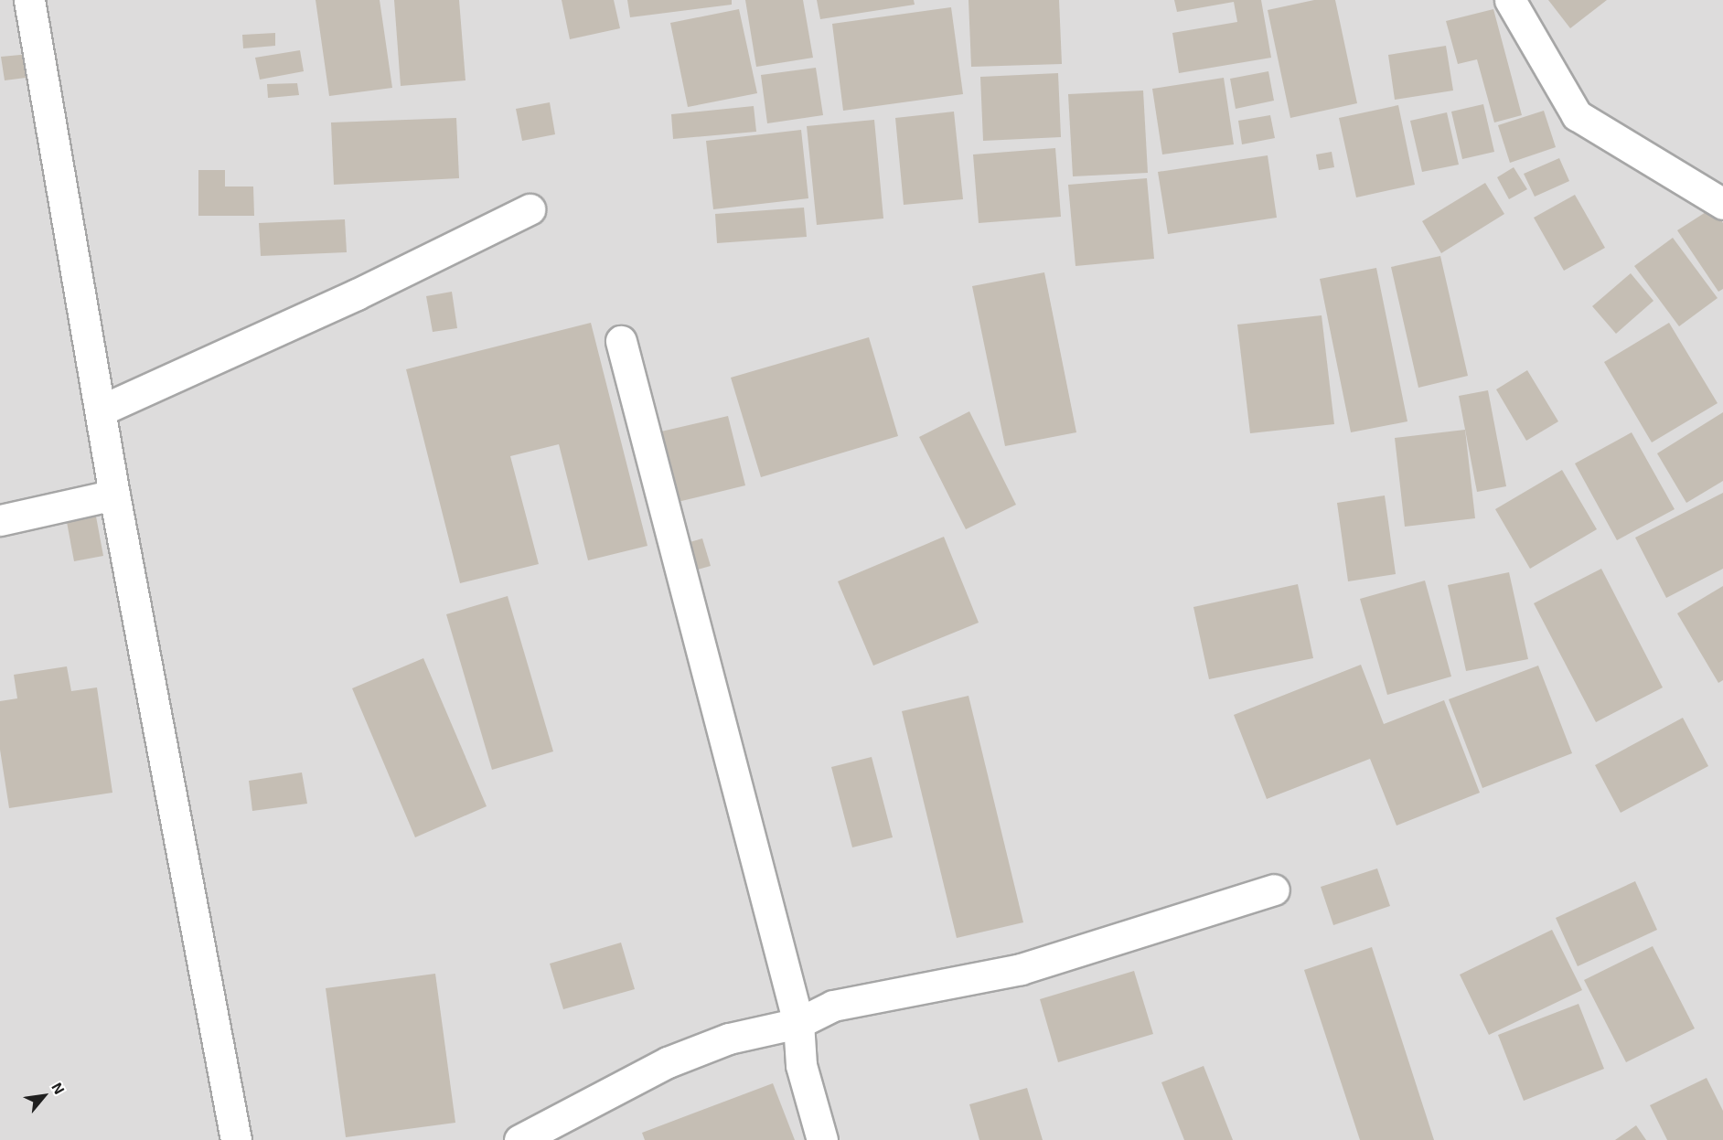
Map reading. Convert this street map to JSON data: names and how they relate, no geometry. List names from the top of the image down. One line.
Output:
{"north":"top right"}
